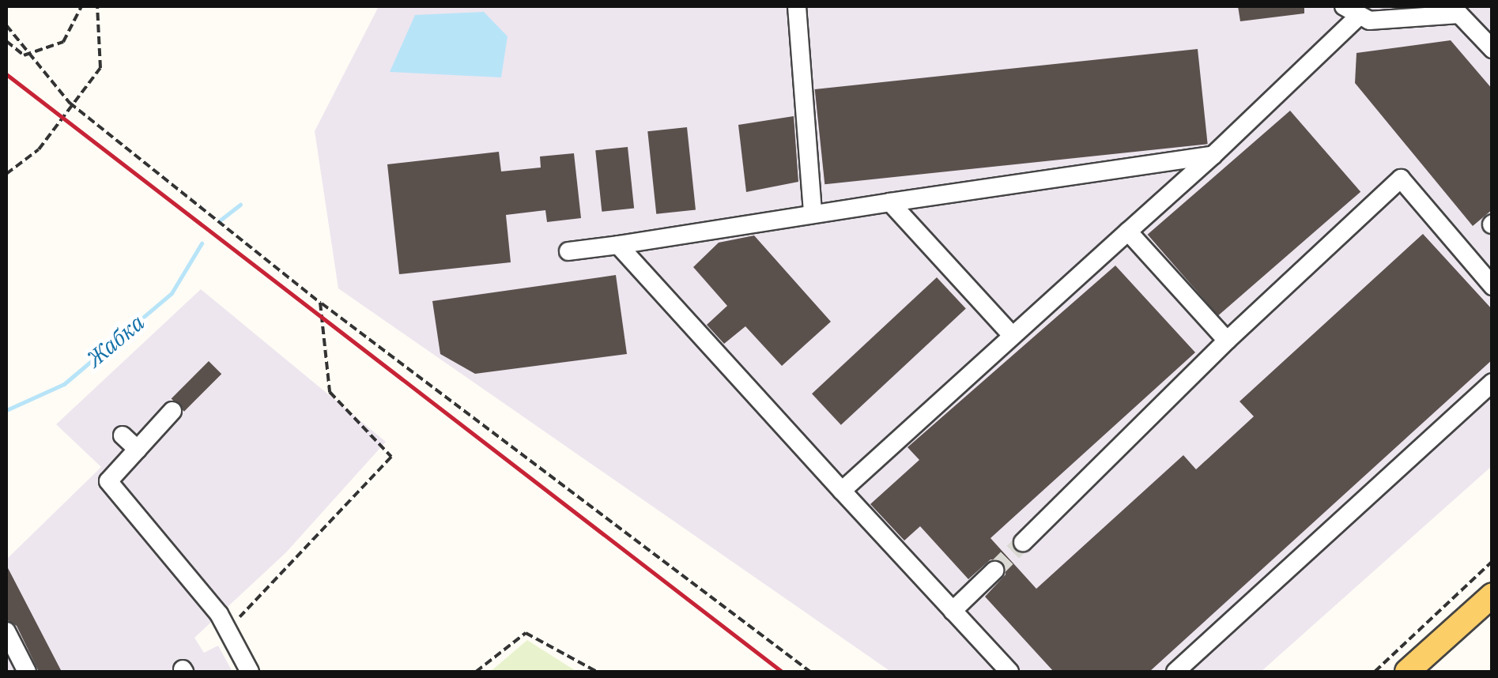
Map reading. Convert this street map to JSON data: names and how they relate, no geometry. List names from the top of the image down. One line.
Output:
{"water":["Жабка"]}
